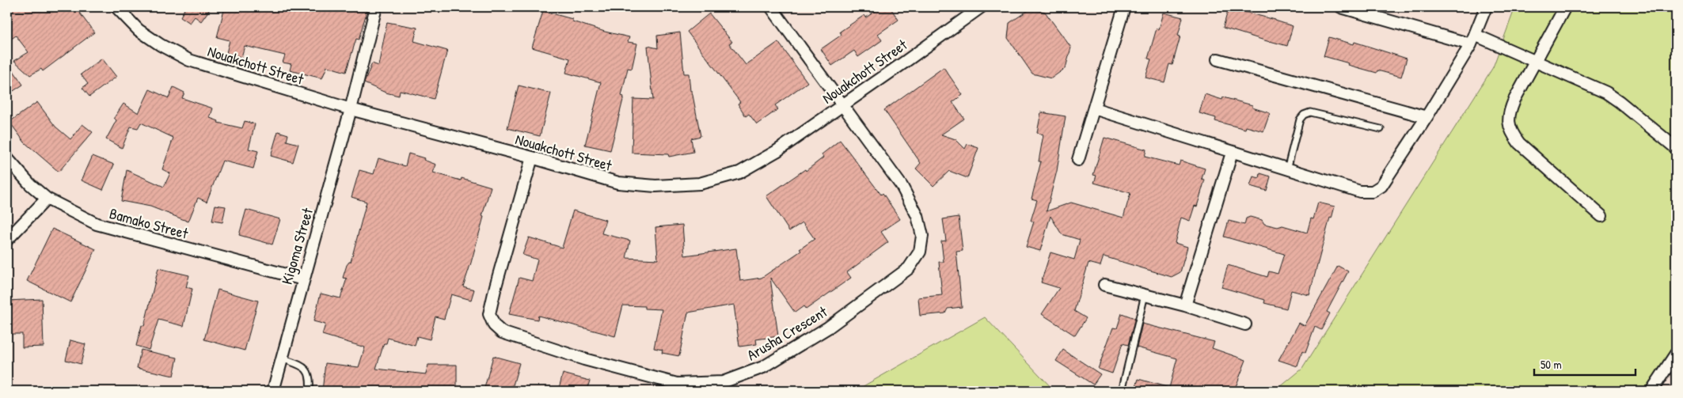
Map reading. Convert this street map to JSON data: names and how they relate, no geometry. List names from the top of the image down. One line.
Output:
{"streets":{"street":["Nouakchott Street","Bamako Street","Kigoma Street","Arusha Crescent"]},"crossings":[["Nouakchott Street","Kigoma Street"],["Nouakchott Street","Arusha Crescent"],["Bamako Street","Kigoma Street"]],"scale_bar":"50 m"}
